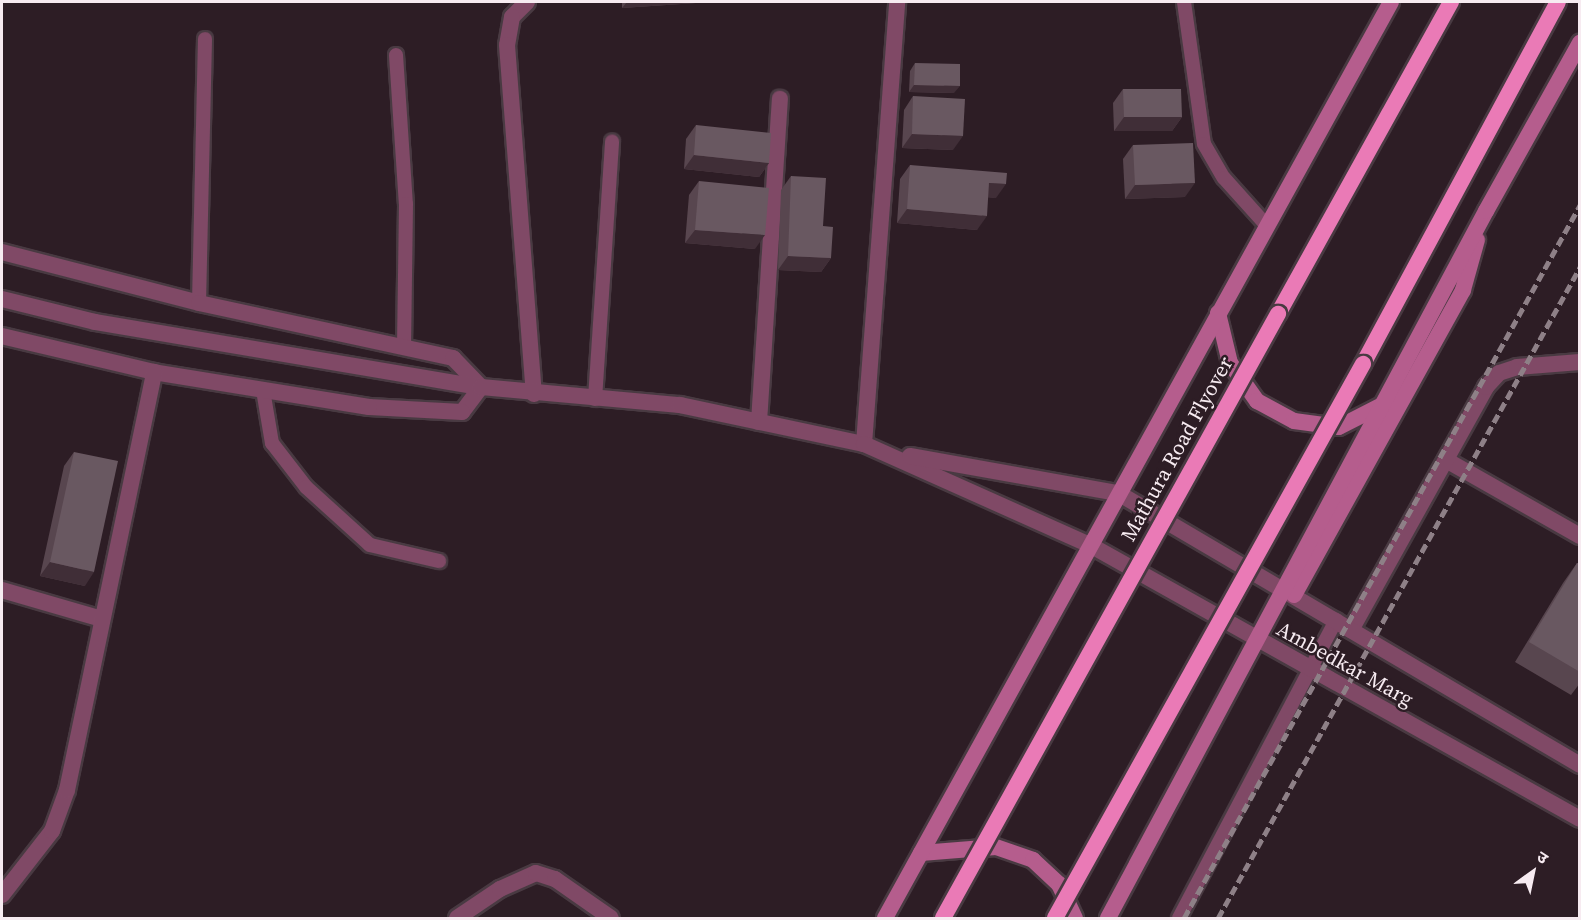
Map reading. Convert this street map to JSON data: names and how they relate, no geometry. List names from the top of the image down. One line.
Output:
{"streets":{"highway":["Mathura Road Flyover"],"street":["Ambedkar Marg"]},"north":"top right"}
